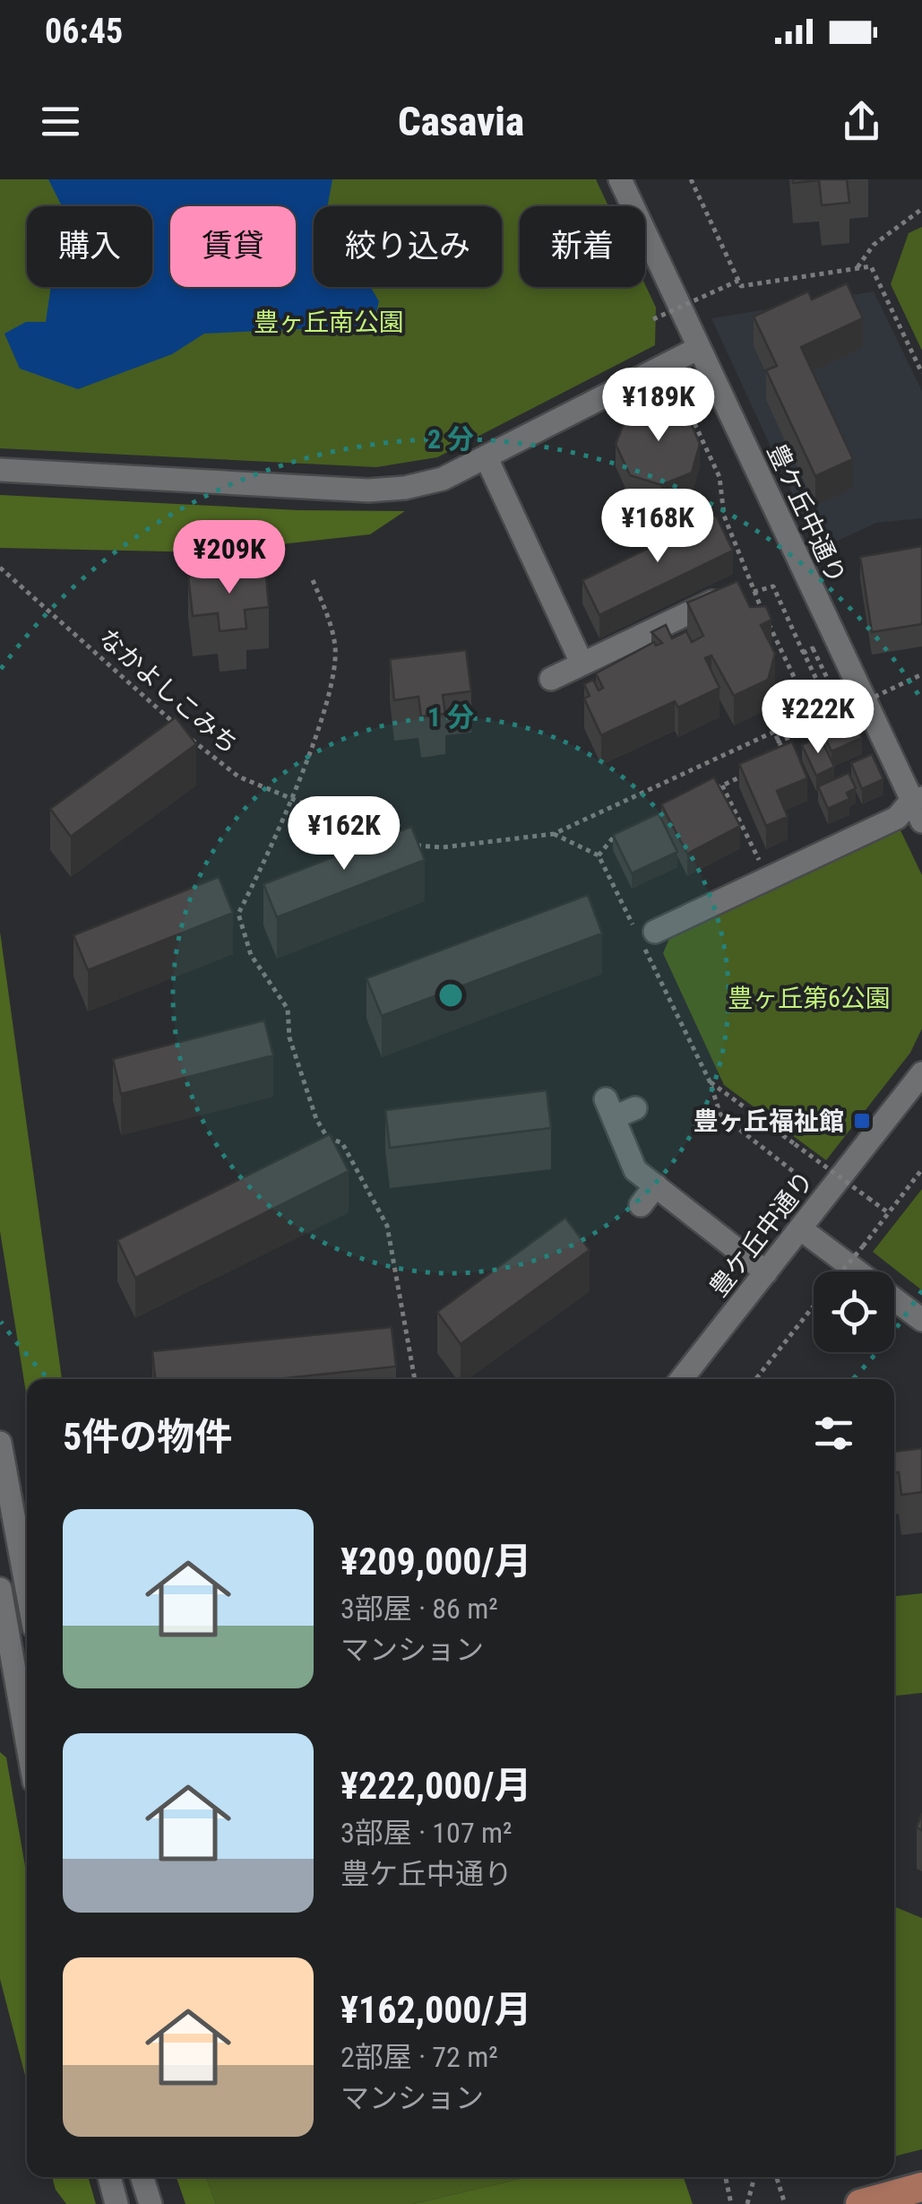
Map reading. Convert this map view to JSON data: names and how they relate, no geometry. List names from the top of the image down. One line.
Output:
{"streets":{"street":["豊ケ丘中通り"],"path":["なかよしこみち"]},"parks":["豊ヶ丘南公園","豊ヶ丘第6公園"],"places":{"transit":["豊ヶ丘福祉館"]},"page":{"status":"06:45","header":"Casavia","chip":["購入","賃貸","絞り込み","新着"],"price":["¥189K","¥168K","¥209K","¥222K","¥162K"],"heading":"5件の物件","list":[{"name":"¥209,000/月","note":"3部屋 · 86 m² · マンション"},{"name":"¥222,000/月","note":"3部屋 · 107 m² · 豊ケ丘中通り"},{"name":"¥162,000/月","note":"2部屋 · 72 m² · マンション"}]},"rings":["2 分","1 分"]}
